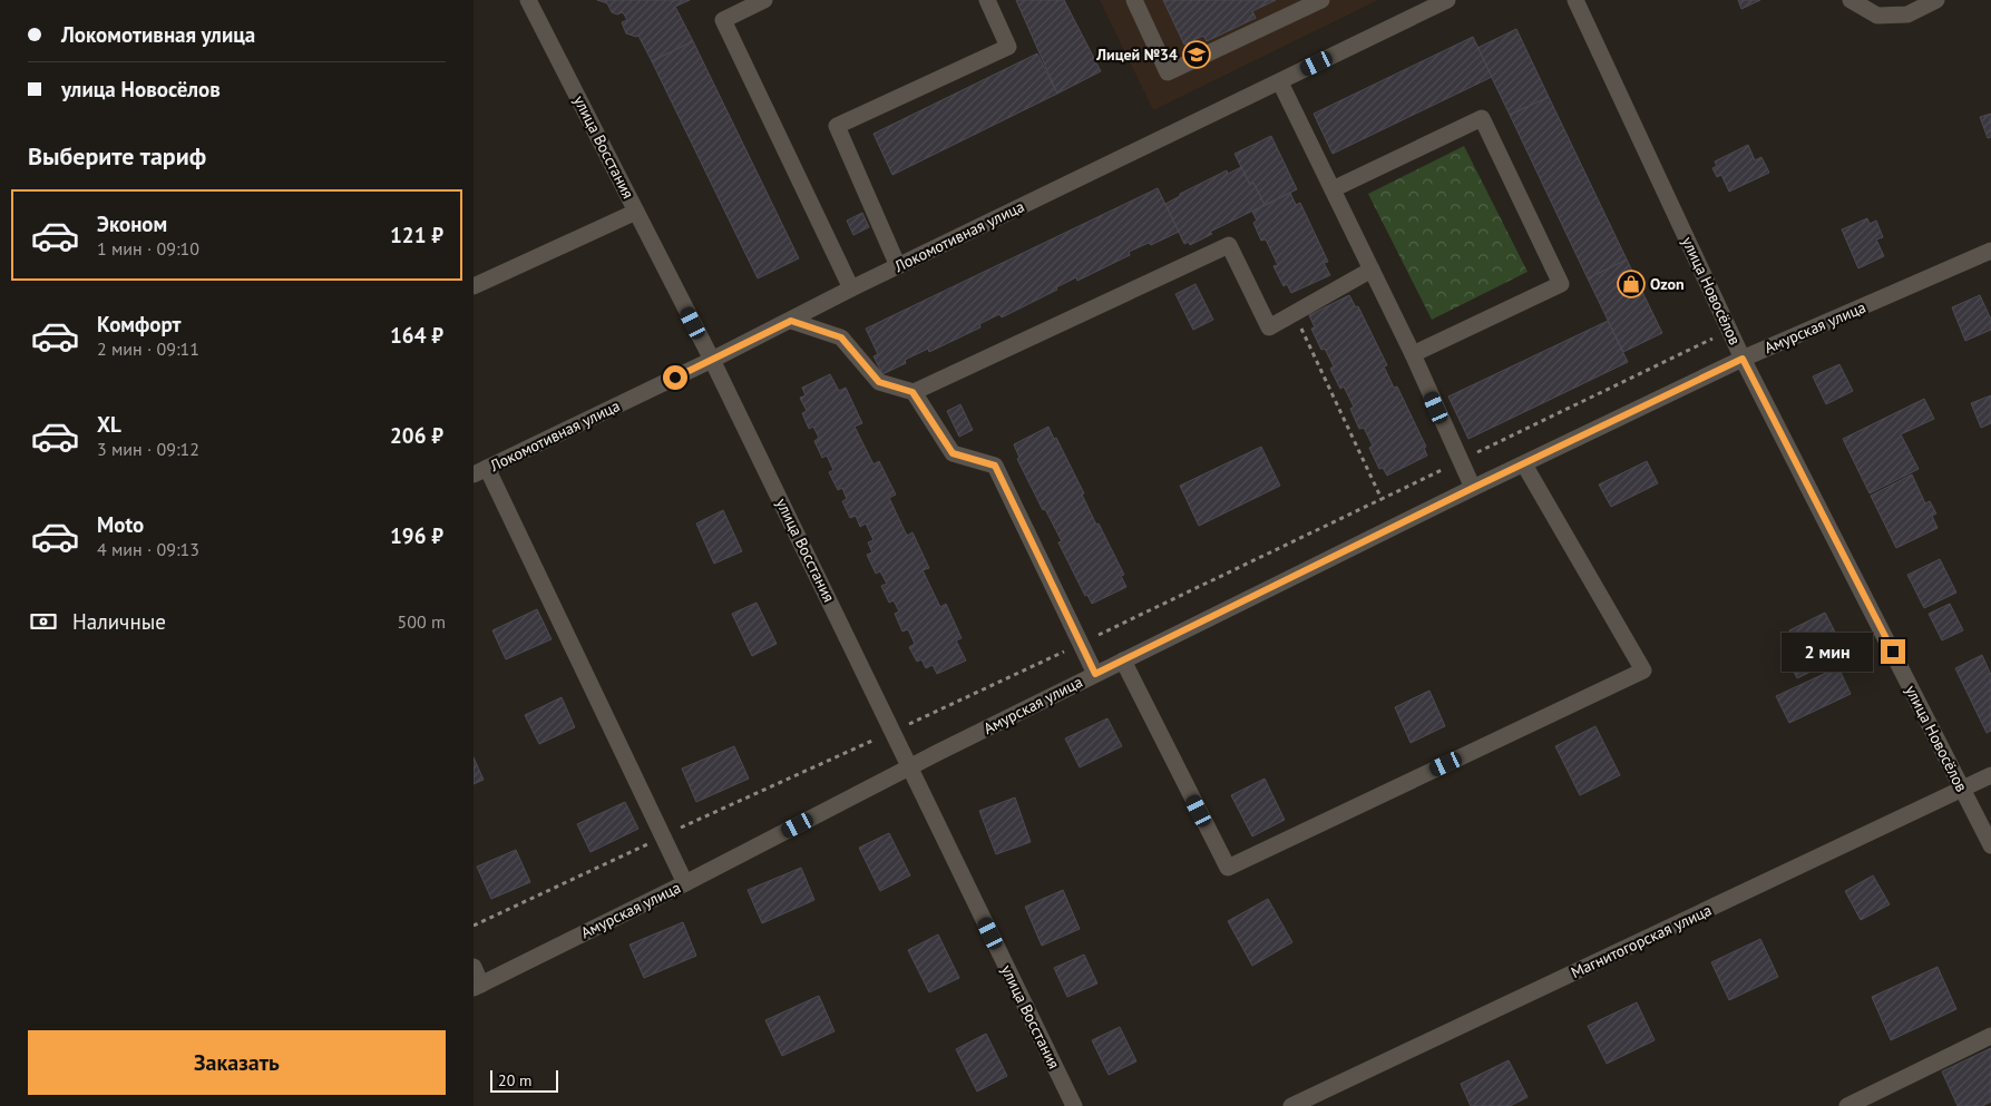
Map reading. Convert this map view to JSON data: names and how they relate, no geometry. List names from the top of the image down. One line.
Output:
{"streets":{"street":["улица Восстания","Локомотивная улица","улица Новосёлов","Амурская улица","Магнитогорская улица"]},"crossings":[["улица Восстания","Локомотивная улица"],["улица Восстания","Амурская улица"],["улица Новосёлов","Амурская улица"],["улица Новосёлов","Магнитогорская улица"]],"places":{"school or university":["Лицей №34"],"shop":["Ozon"]},"scale_bar":"20 m","page":{"banner":["Локомотивная улица","улица Новосёлов"],"heading":"Выберите тариф","list":[{"name":"Эконом","note":"1 мин · 09:10","value":"121 ₽"},{"name":"Комфорт","note":"2 мин · 09:11","value":"164 ₽"},{"name":"XL","note":"3 мин · 09:12","value":"206 ₽"},{"name":"Moto","note":"4 мин · 09:13","value":"196 ₽"}],"pay":["Наличные","500 m"],"bubble":"2 мин","buttons":"Заказать","scale":"20 m"}}
